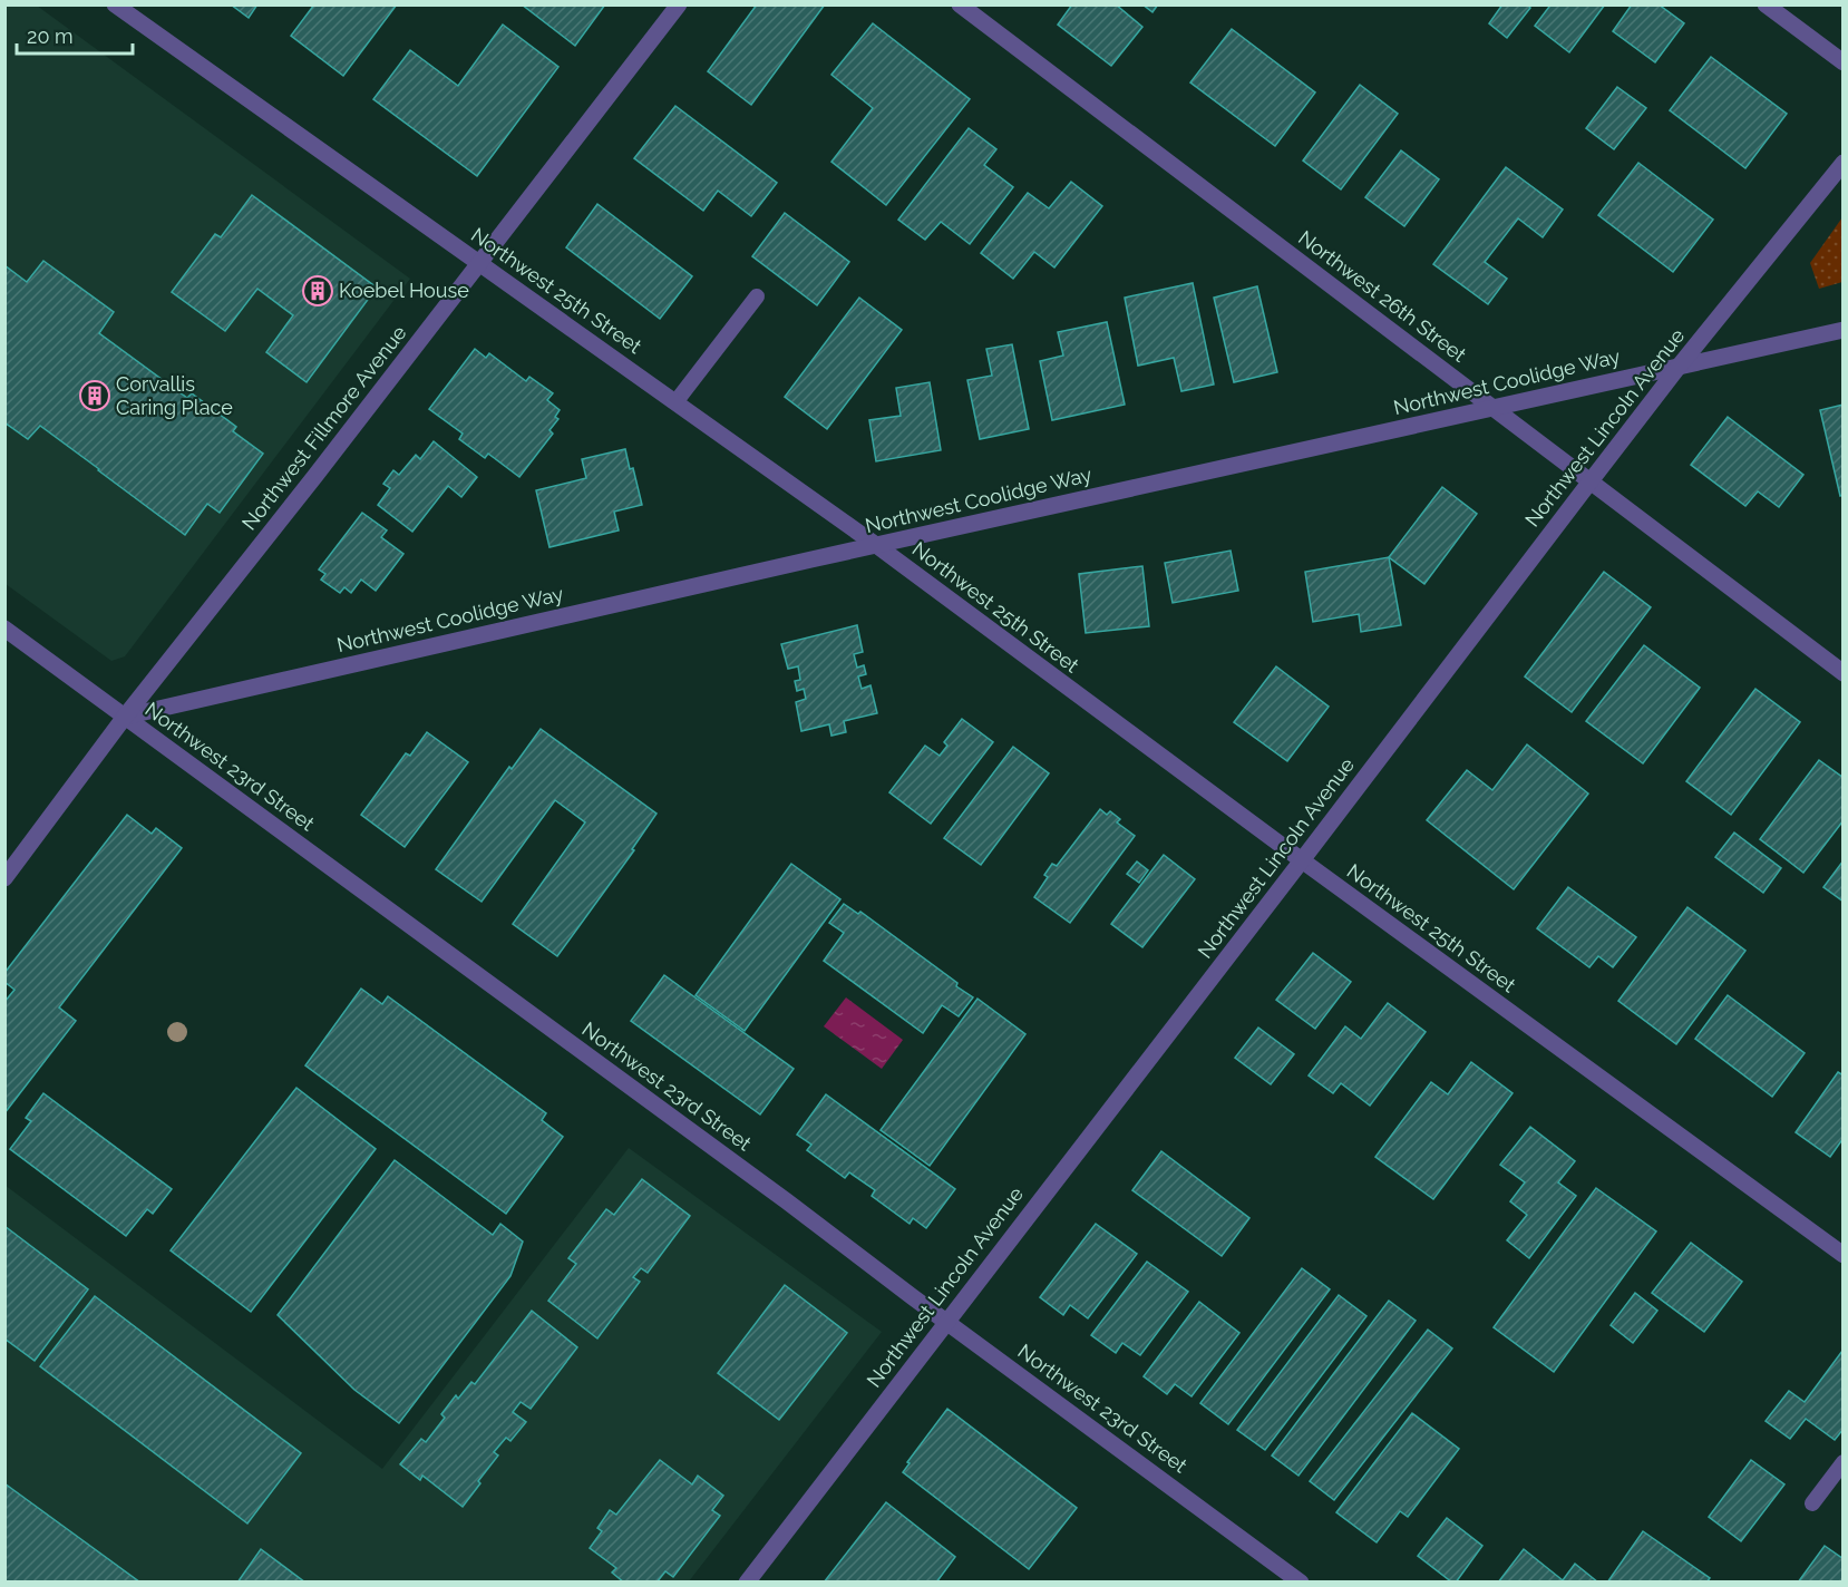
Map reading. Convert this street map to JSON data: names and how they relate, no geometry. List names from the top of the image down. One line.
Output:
{"streets":{"street":["Northwest 25th Street","Northwest 26th Street","Northwest Coolidge Way","Northwest Fillmore Avenue","Northwest Lincoln Avenue","Northwest 23rd Street"]},"crossings":[["Northwest 25th Street","Northwest Coolidge Way"],["Northwest 25th Street","Northwest Fillmore Avenue"],["Northwest 25th Street","Northwest Lincoln Avenue"],["Northwest 26th Street","Northwest Coolidge Way"],["Northwest 26th Street","Northwest Lincoln Avenue"],["Northwest Coolidge Way","Northwest Fillmore Avenue"],["Northwest Coolidge Way","Northwest Lincoln Avenue"],["Northwest Coolidge Way","Northwest 23rd Street"],["Northwest Fillmore Avenue","Northwest 23rd Street"],["Northwest Lincoln Avenue","Northwest 23rd Street"]],"places":{"building":["Koebel House","Corvallis Caring Place"]},"scale_bar":"20 m"}
